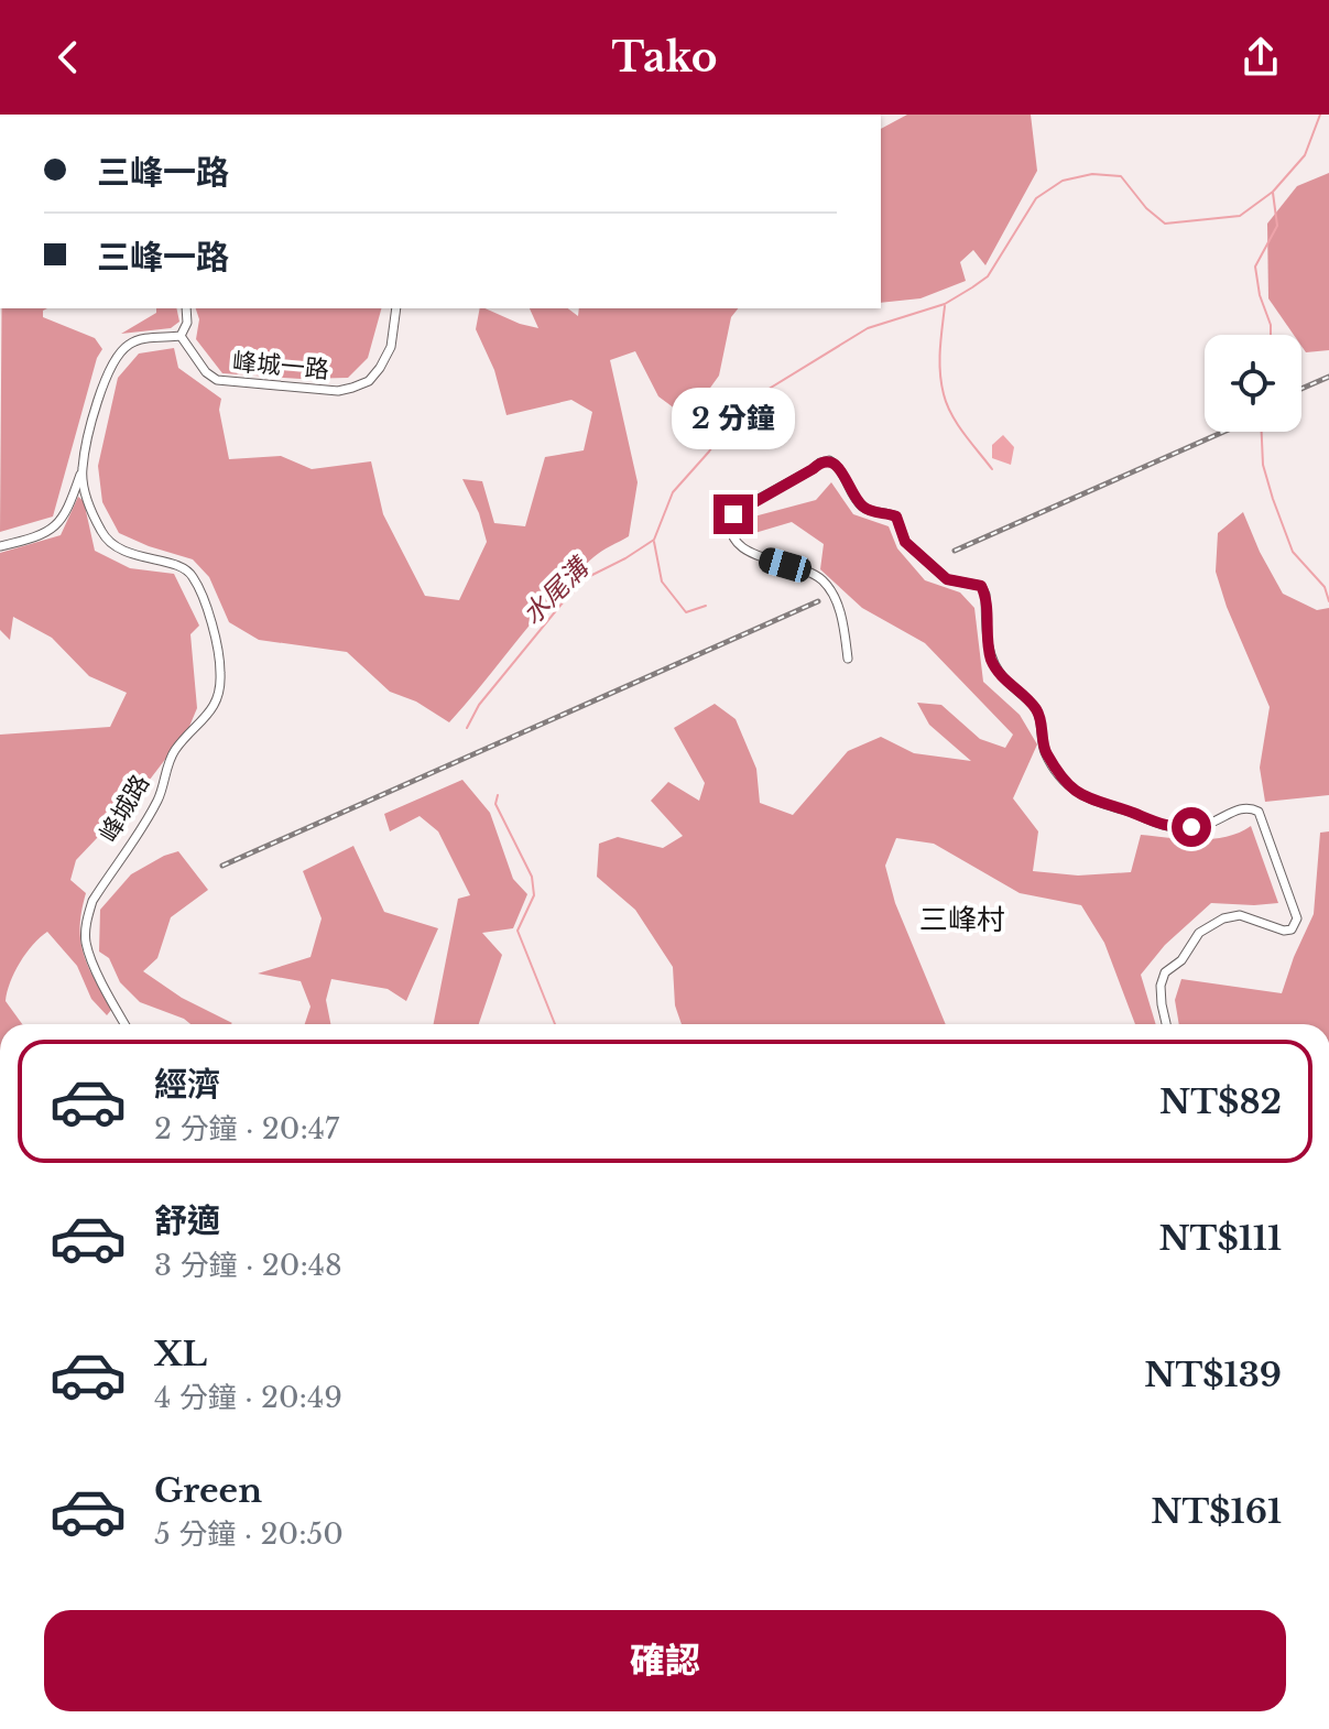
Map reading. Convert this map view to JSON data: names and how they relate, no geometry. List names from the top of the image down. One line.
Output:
{"streets":{"street":["峰城一路","峰城路"]},"crossings":[["峰城一路","峰城路"]],"districts":["三峰村"],"water":["水尾溝"],"page":{"header":"Tako","banner":["三峰一路","三峰一路"],"bubble":"2 分鐘","list":[{"name":"經濟","note":"2 分鐘 · 20:47","value":"NT$82"},{"name":"舒適","note":"3 分鐘 · 20:48","value":"NT$111"},{"name":"XL","note":"4 分鐘 · 20:49","value":"NT$139"},{"name":"Green","note":"5 分鐘 · 20:50","value":"NT$161"}],"buttons":"確認"}}
